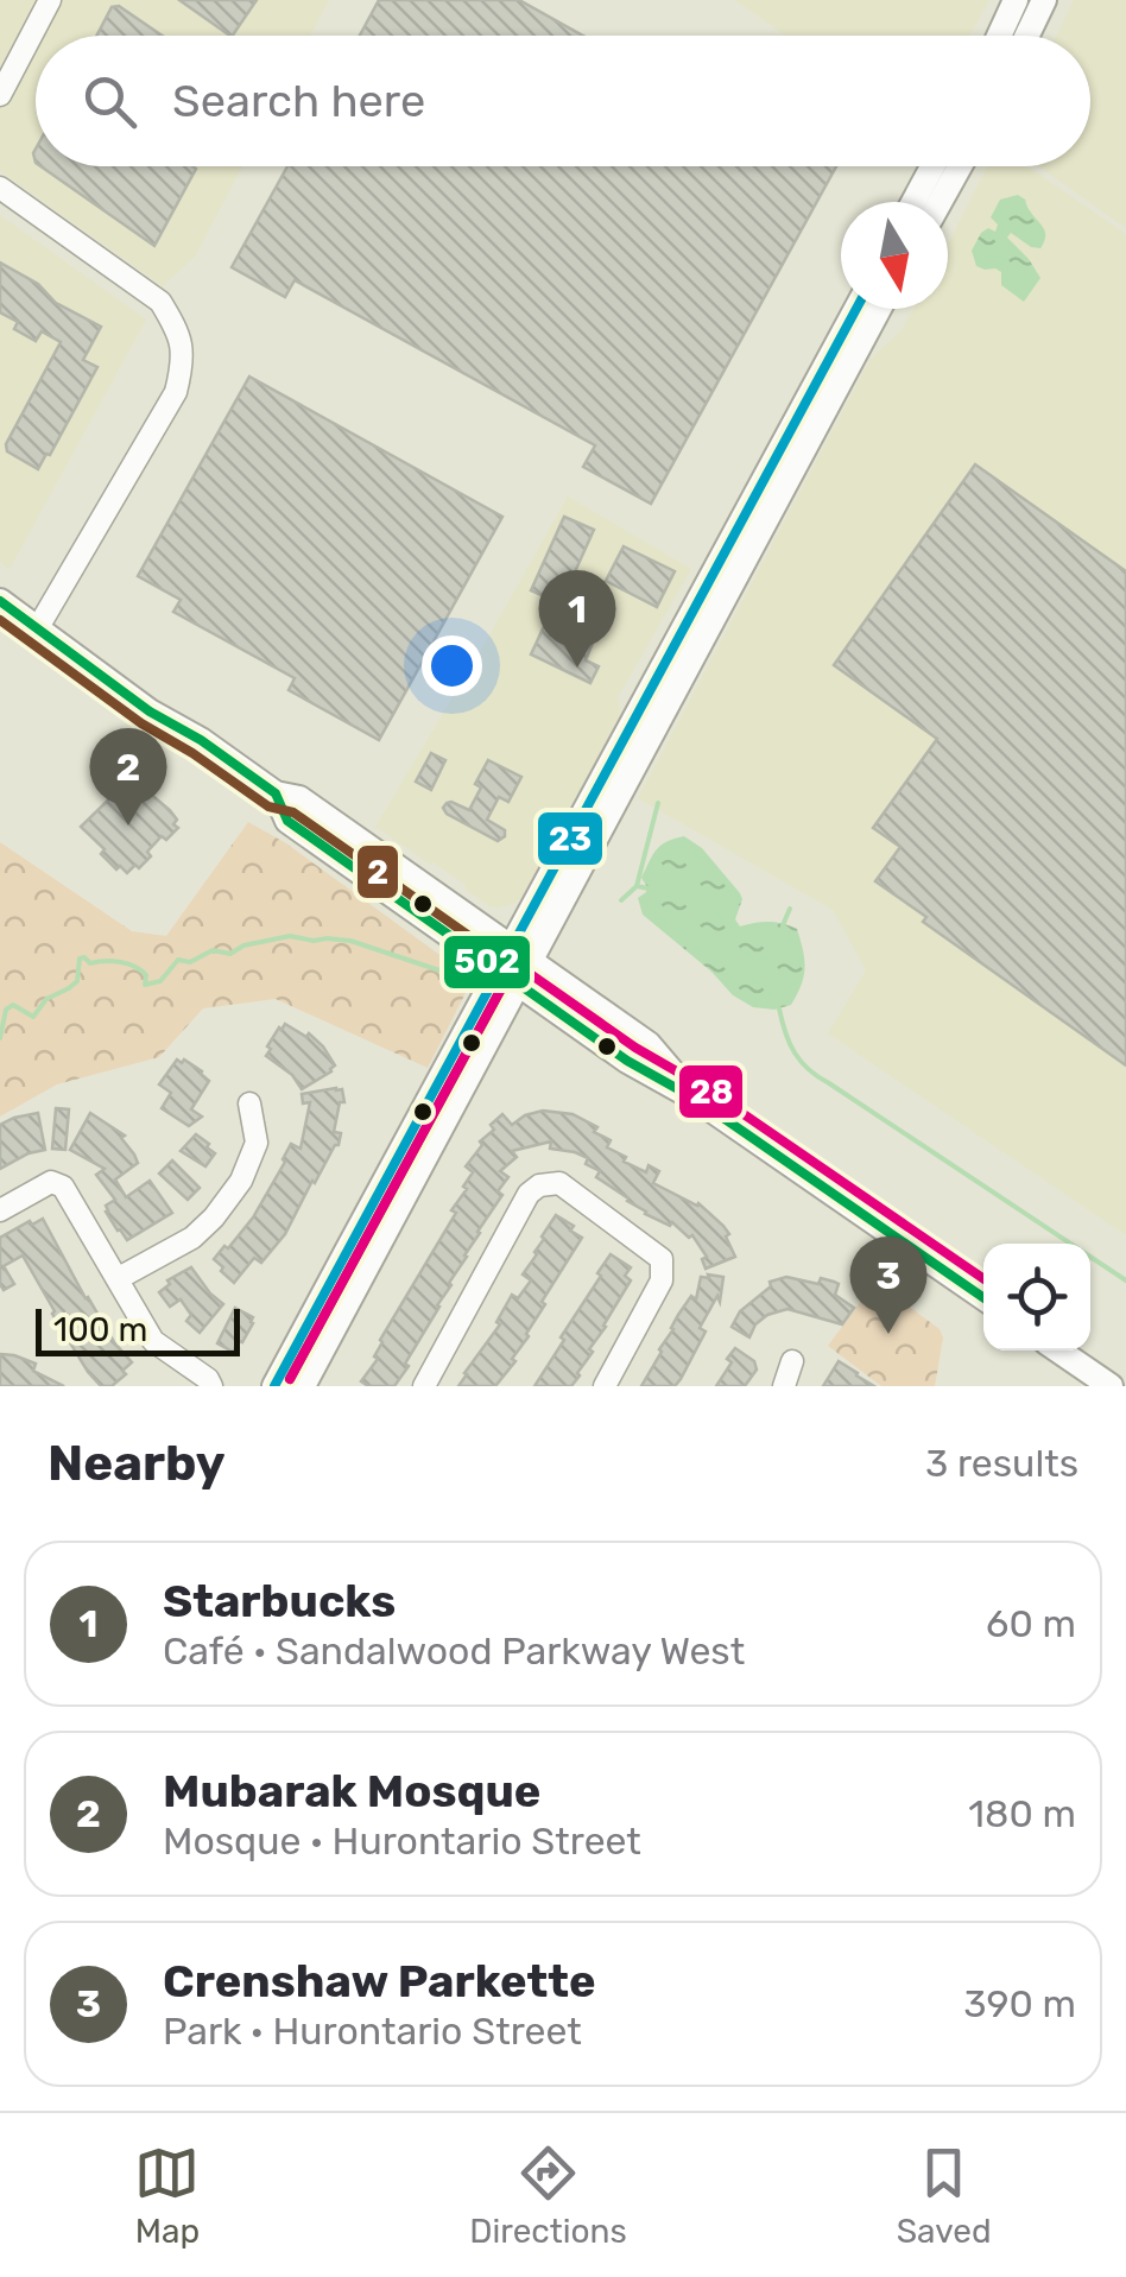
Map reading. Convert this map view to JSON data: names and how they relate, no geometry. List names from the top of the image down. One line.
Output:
{"lines":["transit line 23","transit line 502","transit line 2","transit line 28"],"scale_bar":"100 m","north":"bottom","page":{"search":"Search here","pins":["1","2","3"],"scale":"100 m","heading":["Nearby","3 results"],"list":[{"mark":"1","name":"Starbucks","note":"Café · Sandalwood Parkway West","value":"60 m"},{"mark":"2","name":"Mubarak Mosque","note":"Mosque · Hurontario Street","value":"180 m"},{"mark":"3","name":"Crenshaw Parkette","note":"Park · Hurontario Street","value":"390 m"}],"nav":["Map","Directions","Saved"]}}
